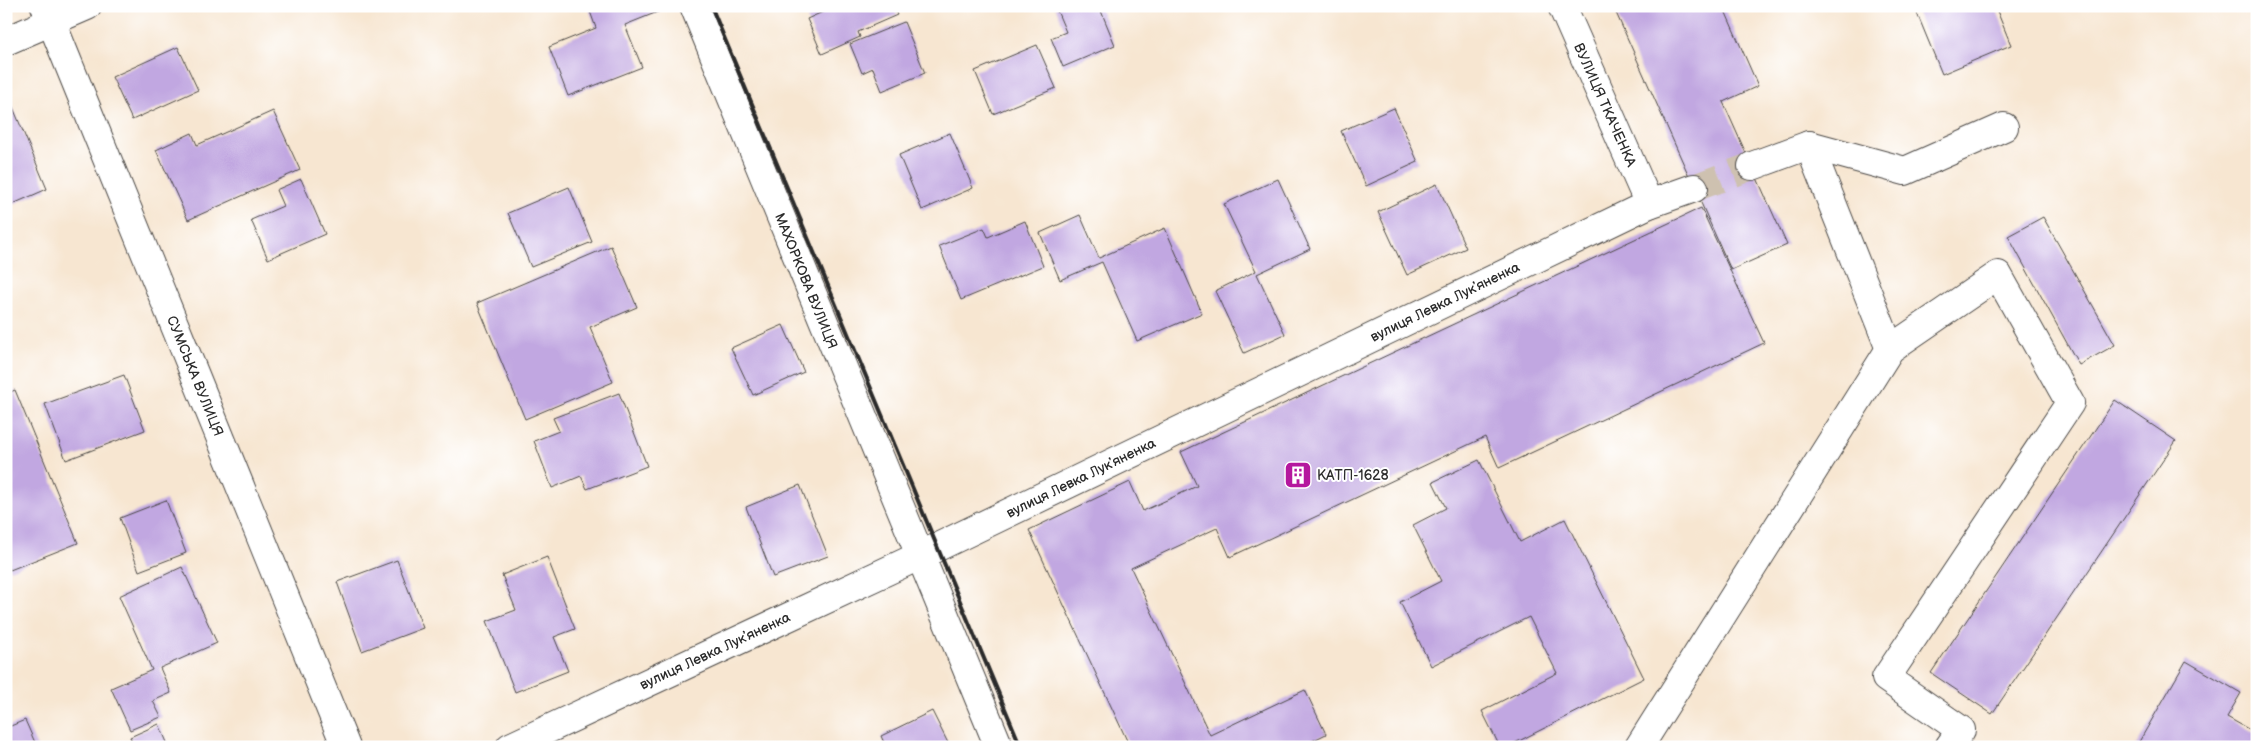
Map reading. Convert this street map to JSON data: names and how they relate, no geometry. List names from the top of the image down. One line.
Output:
{"streets":{"street":["ВУЛИЦЯ ТКАЧЕНКА","МАХОРКОВА ВУЛИЦЯ","вулиця Левка Лукʼяненка","СУМСЬКА ВУЛИЦЯ"]},"crossings":[["ВУЛИЦЯ ТКАЧЕНКА","вулиця Левка Лукʼяненка"],["МАХОРКОВА ВУЛИЦЯ","вулиця Левка Лукʼяненка"]],"places":{"building":["КАТП-1628"]}}
